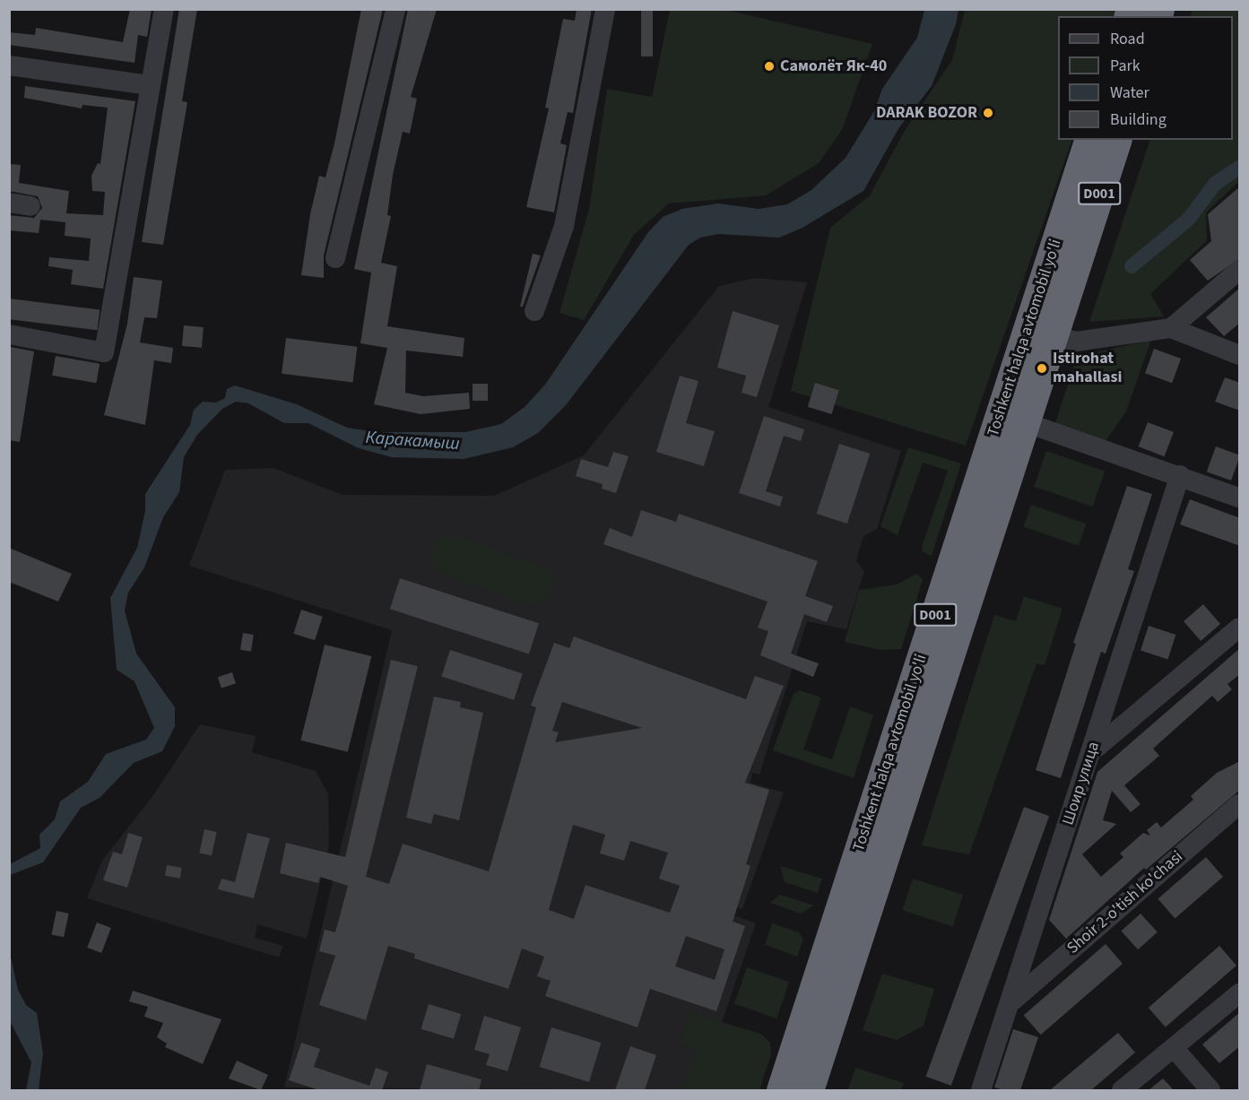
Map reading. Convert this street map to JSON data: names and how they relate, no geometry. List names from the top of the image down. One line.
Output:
{"streets":{"highway":["D001","Toshkent halqa avtomobil yo'li"],"street":["Шоир улица","Shoir 2-o'tish ko'chasi"]},"crossings":[["Шоир улица","Shoir 2-o'tish ko'chasi"]],"water":["Каракамыш"],"places":["Самолёт Як-40","DARAK BOZOR","Istirohat mahallasi"],"legend":["Road","Park","Water","Building"]}
